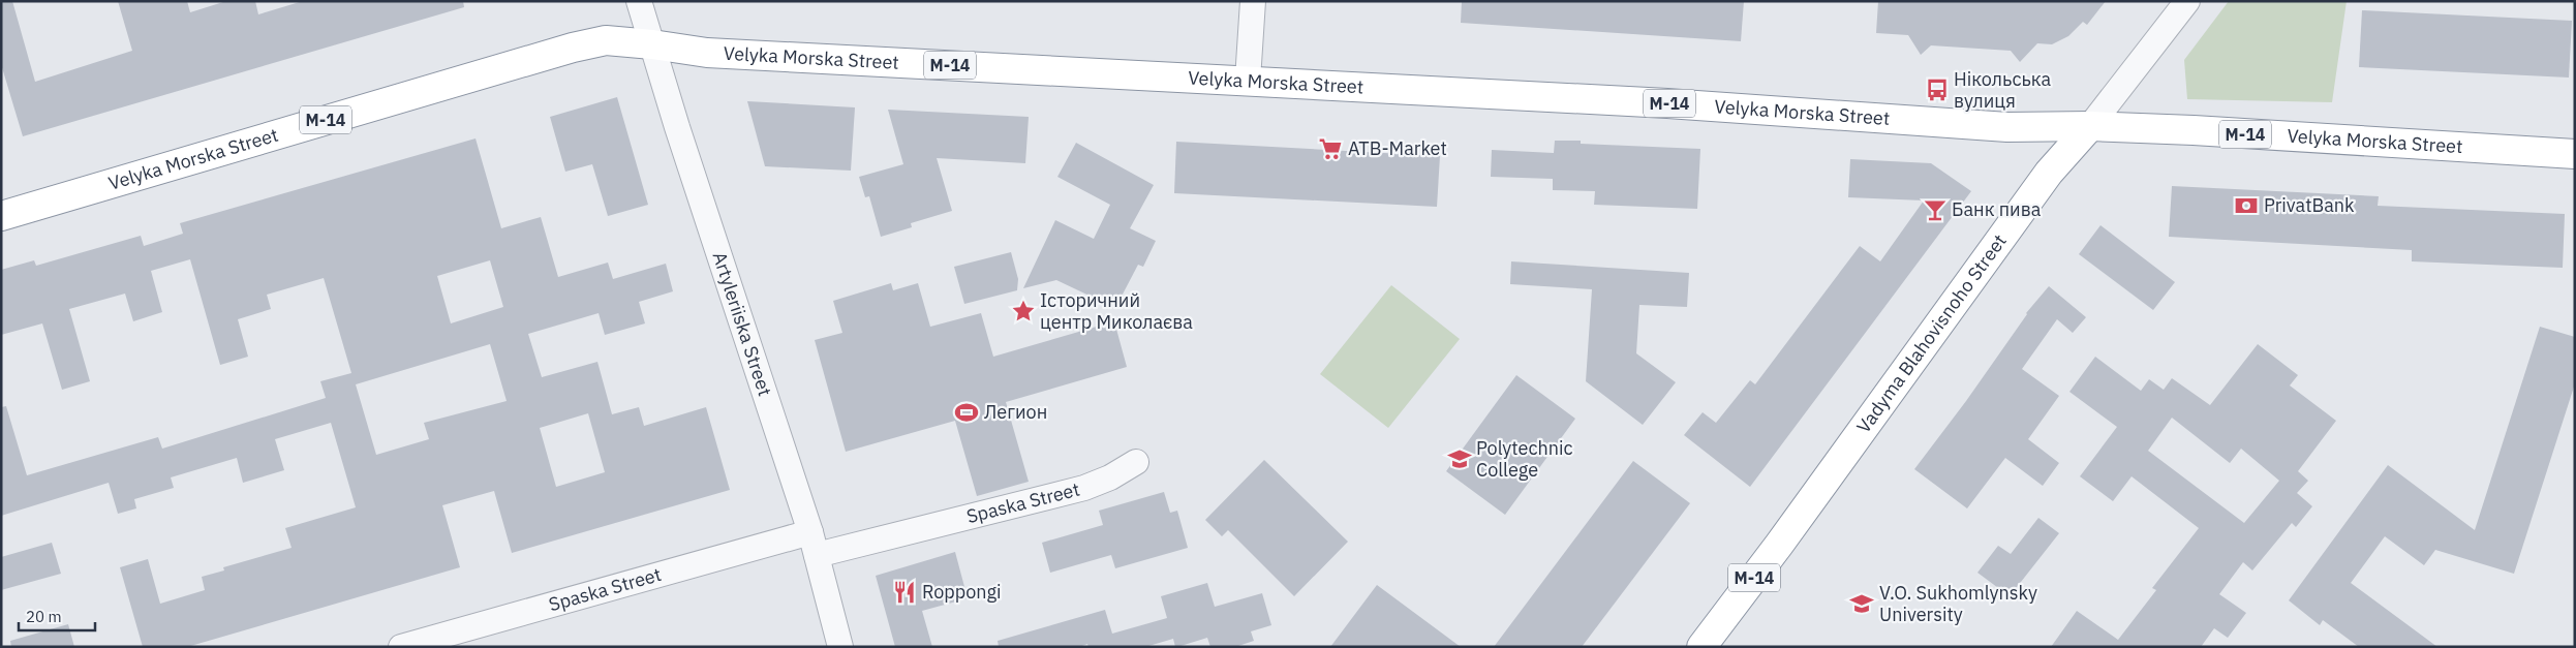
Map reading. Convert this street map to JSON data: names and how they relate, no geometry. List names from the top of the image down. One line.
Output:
{"streets":{"highway":["Velyka Morska Street","М-14","Vadyma Blahovisnoho Street"],"street":["Artyleriiska Street","Spaska Street"]},"crossings":[["Velyka Morska Street","Artyleriiska Street"],["Velyka Morska Street","Vadyma Blahovisnoho Street"],["Artyleriiska Street","Spaska Street"]],"places":{"bus stop":["Нікольська вулиця"],"supermarket":["ATB-Market"],"bank":["PrivatBank"],"bar":["Банк пива"],"place":["Історичний центр Миколаєва"],"sports":["Легион"],"school or university":["Polytechnic College","V.O. Sukhomlynsky University"],"restaurant":["Roppongi"]},"scale_bar":"20 m"}
